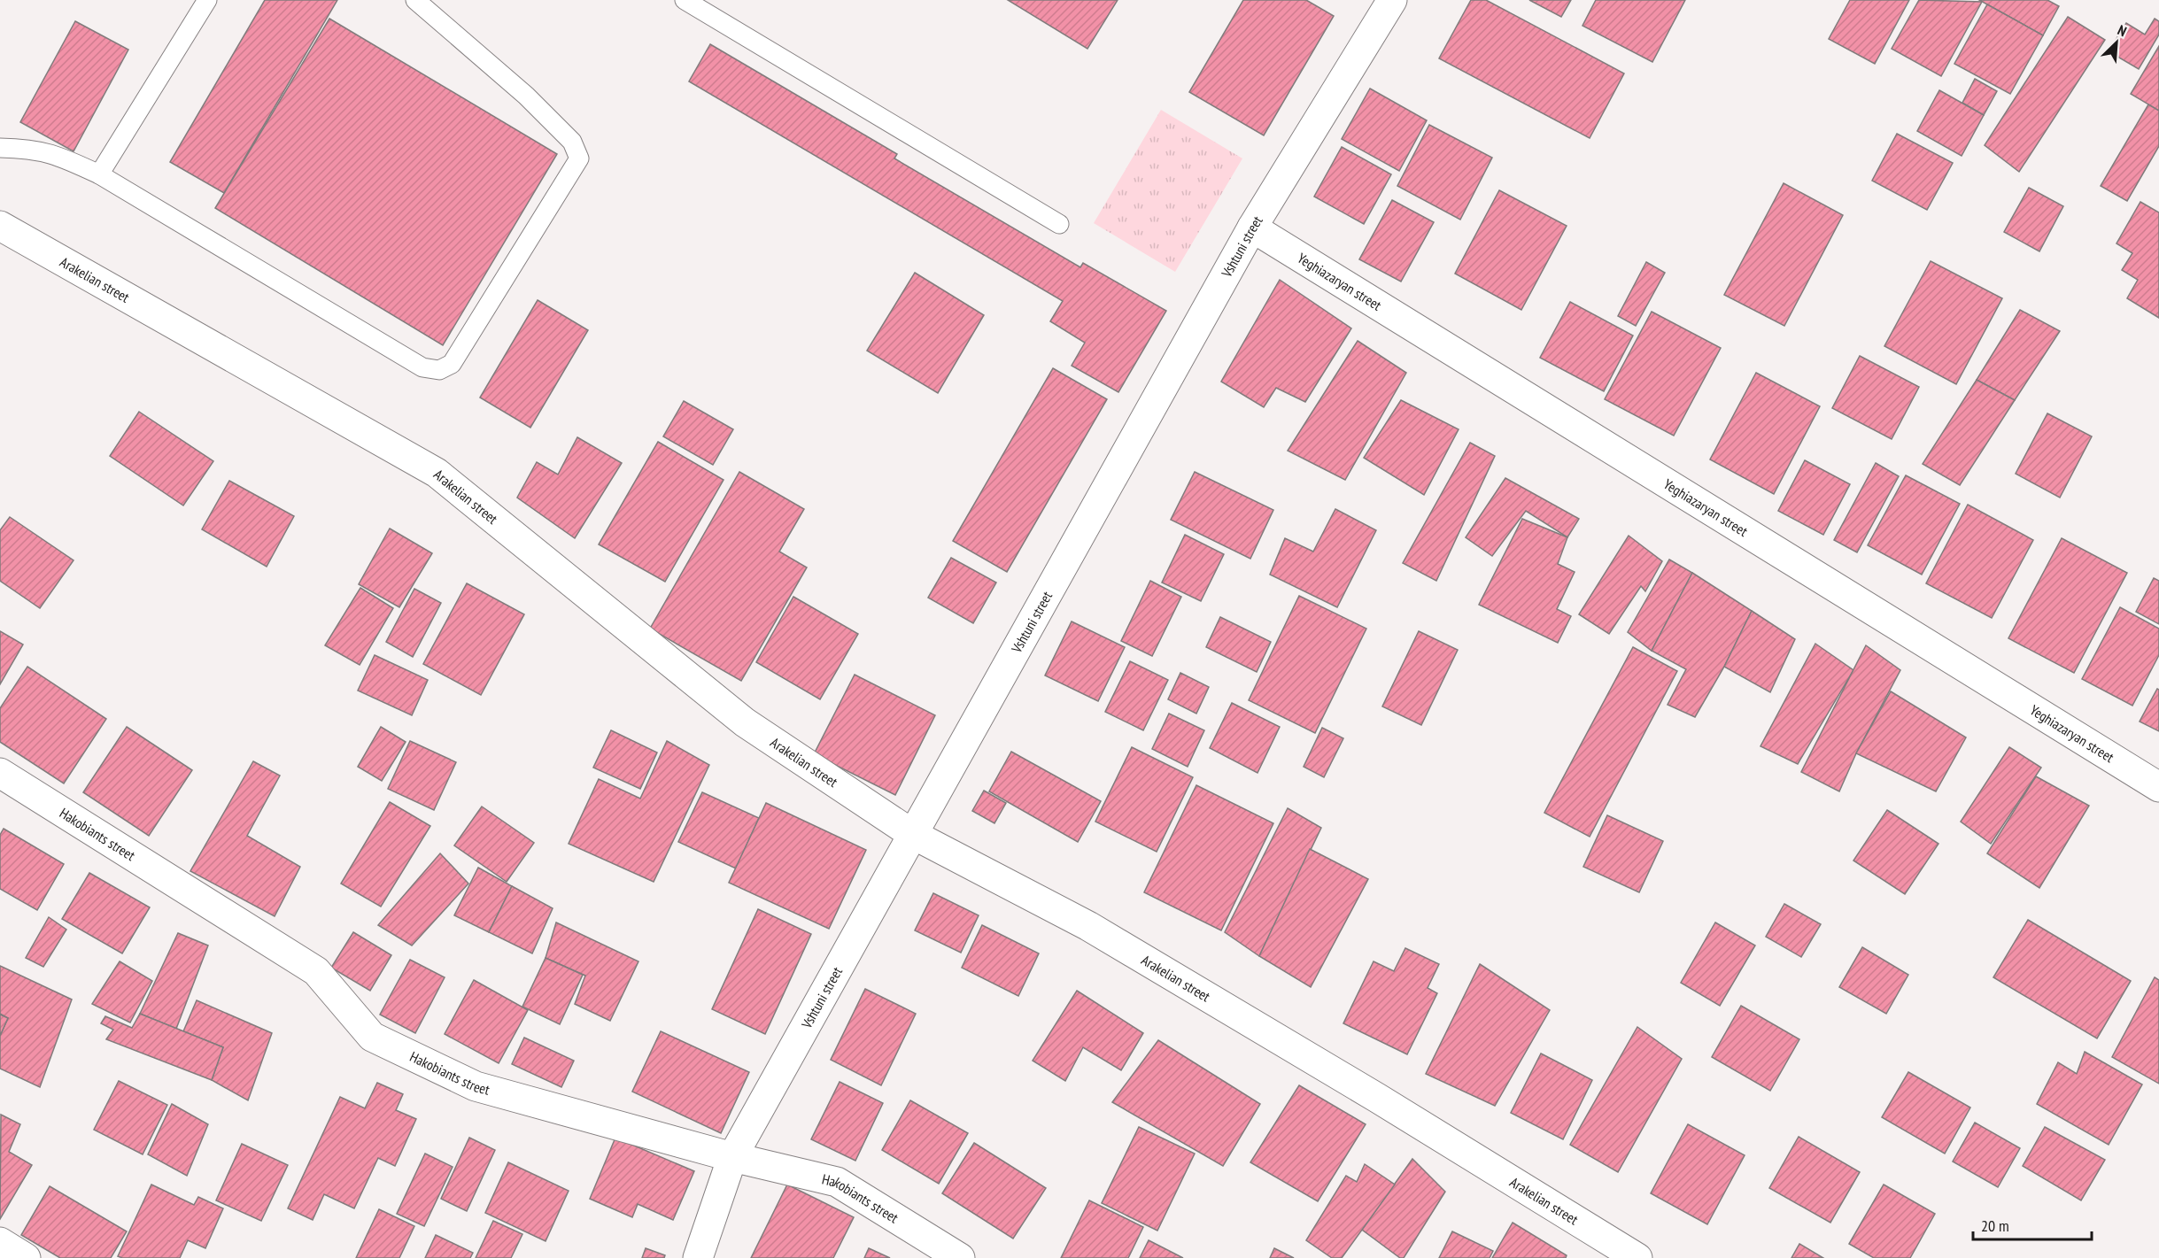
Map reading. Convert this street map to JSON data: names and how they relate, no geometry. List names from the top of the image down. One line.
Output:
{"streets":{"street":["Vshtuni street","Arakelian street","Yeghiazaryan street","Hakobiants street"]},"crossings":[["Vshtuni street","Arakelian street"],["Vshtuni street","Yeghiazaryan street"],["Vshtuni street","Hakobiants street"]],"scale_bar":"20 m","north":"top right"}
